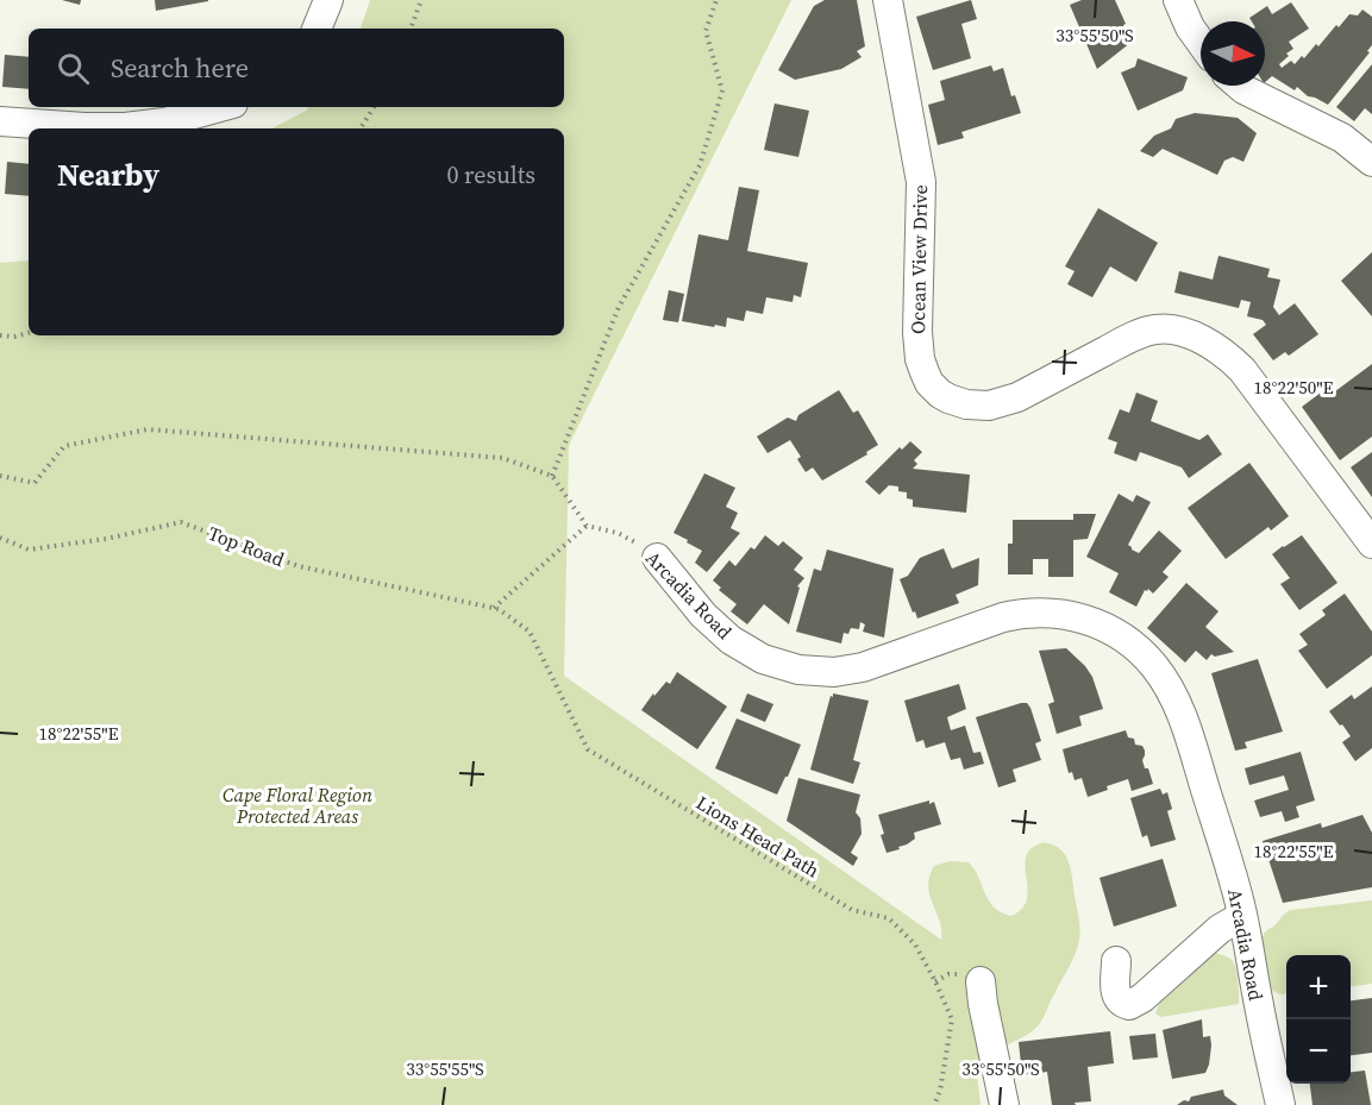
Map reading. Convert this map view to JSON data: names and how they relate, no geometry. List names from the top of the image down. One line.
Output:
{"streets":{"street":["Ocean View Drive","Arcadia Road"],"path":["Top Road","Lions Head Path"]},"crossings":[["Top Road","Lions Head Path"]],"parks":["Cape Floral Region Protected Areas"],"north":"right","page":{"search":"Search here","heading":["Nearby","0 results"],"map_buttons":["+","−"]},"coordinates":["33°55'50\"S","18°22'50\"E","18°22'55\"E","33°55'55\"S"]}
